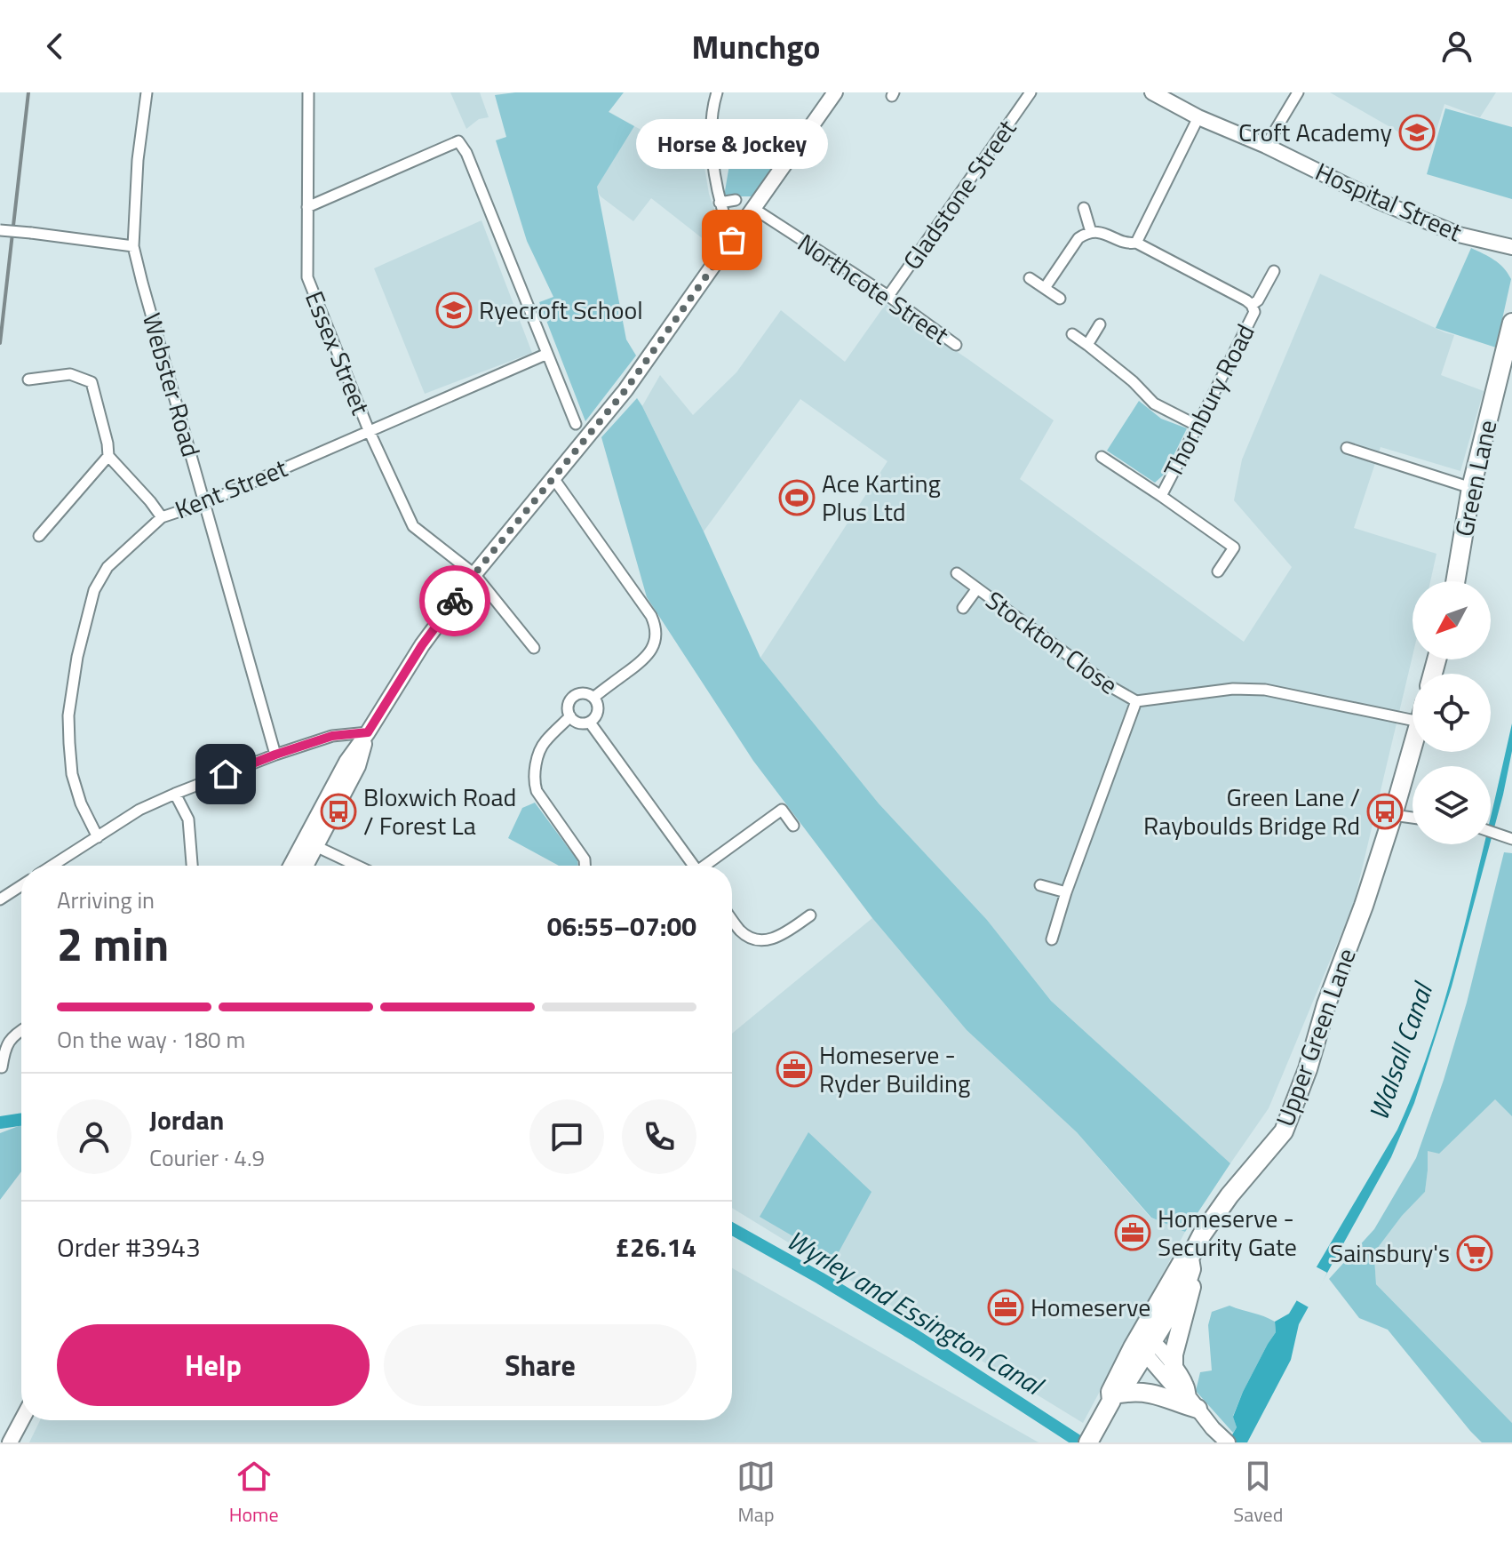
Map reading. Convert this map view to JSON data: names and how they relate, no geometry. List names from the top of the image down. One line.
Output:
{"streets":{"highway":["Green Lane","Upper Green Lane"],"main road":["Hospital Street"],"street":["Gladstone Street","Northcote Street","Essex Street","Webster Road","Thornbury Road","Kent Street","Stockton Close"]},"crossings":[["Gladstone Street","Northcote Street"],["Essex Street","Kent Street"],["Webster Road","Kent Street"]],"water":["Walsall Canal","Wyrley and Essington Canal"],"places":{"school or university":["Croft Academy","Ryecroft School"],"other":["Horse & Jockey"],"sports":["Ace Karting Plus Ltd"],"bus stop":["Bloxwich Road / Forest La","Green Lane / Rayboulds Bridge Rd"],"office":["Homeserve - Ryder Building","Homeserve - Security Gate","Homeserve"],"supermarket":["Sainsbury's"]},"north":"bottom left","page":{"header":"Munchgo","bubble":"Horse & Jockey","heading":["2 min","Arriving in","06:55–07:00"],"panel":["Jordan","Courier · 4.9","Order #3943","£26.14"],"bar":"On the way · 180 m","buttons":["Help","Share"],"tabs":["Home","Map","Saved"]}}
